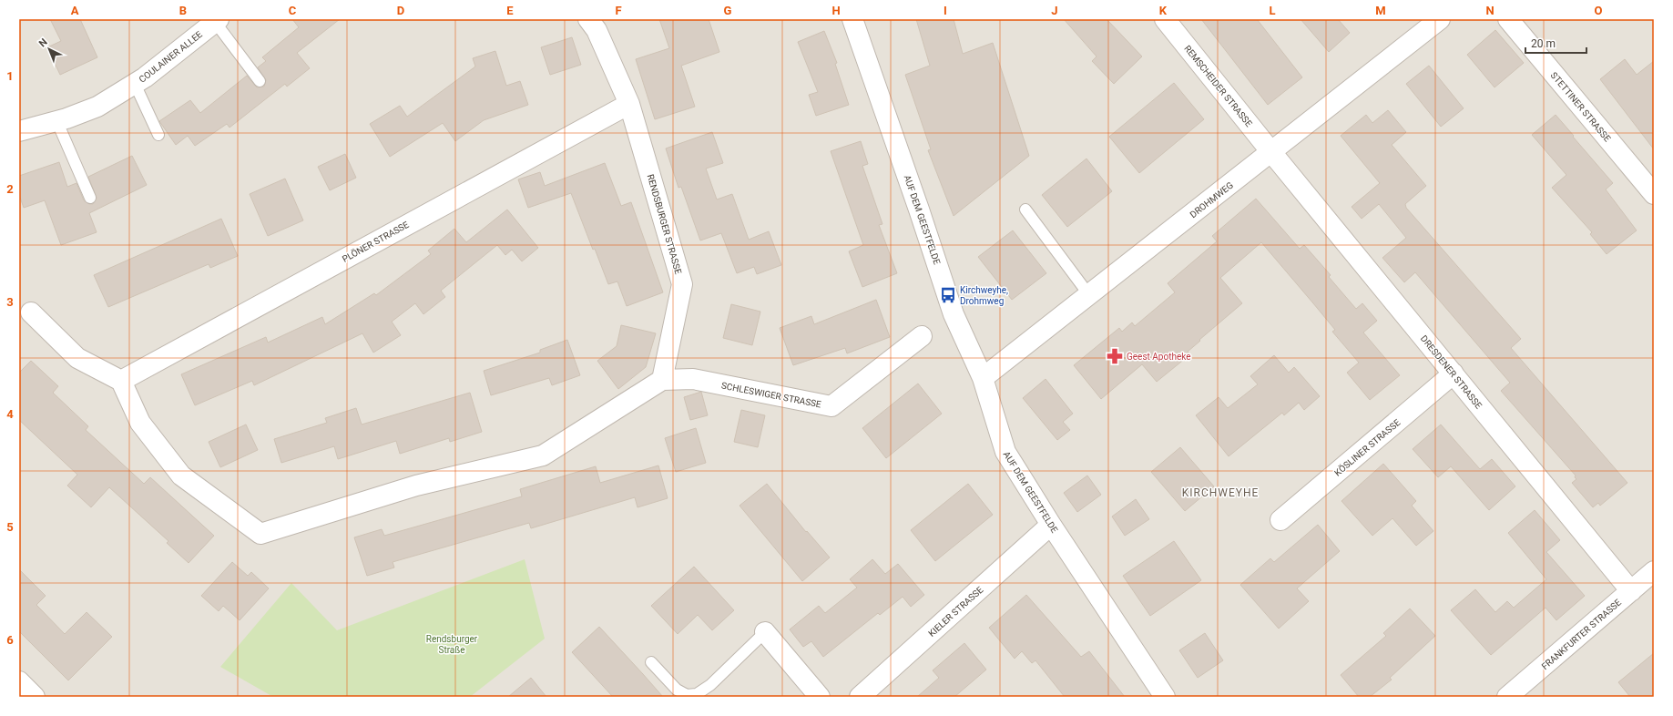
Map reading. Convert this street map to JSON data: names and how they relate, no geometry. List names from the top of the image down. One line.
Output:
{"streets":{"street":["COULAINER ALLEE","REMSCHEIDER STRASSE","STETTINER STRASSE","DROHMWEG","AUF DEM GEESTFELDE","RENDSBURGER STRASSE","PLÖNER STRASSE","DRESDENER STRASSE","SCHLESWIGER STRASSE","KÖSLINER STRASSE","KIELER STRASSE","FRANKFURTER STRASSE"]},"crossings":[["REMSCHEIDER STRASSE","DROHMWEG"],["REMSCHEIDER STRASSE","DRESDENER STRASSE"],["DROHMWEG","AUF DEM GEESTFELDE"],["DROHMWEG","DRESDENER STRASSE"],["AUF DEM GEESTFELDE","KIELER STRASSE"],["RENDSBURGER STRASSE","PLÖNER STRASSE"],["RENDSBURGER STRASSE","SCHLESWIGER STRASSE"],["DRESDENER STRASSE","KÖSLINER STRASSE"],["DRESDENER STRASSE","FRANKFURTER STRASSE"]],"districts":["KIRCHWEYHE"],"parks":["Rendsburger Straße"],"places":{"bus stop":["Kirchweyhe, Drohmweg"],"pharmacy":["Geest Apotheke"]},"scale_bar":"20 m","north":"top left","grid":{"columns":["A","B","C","D","E","F","G","H","I","J","K","L","M","N","O"],"rows":["1","2","3","4","5","6"]}}
